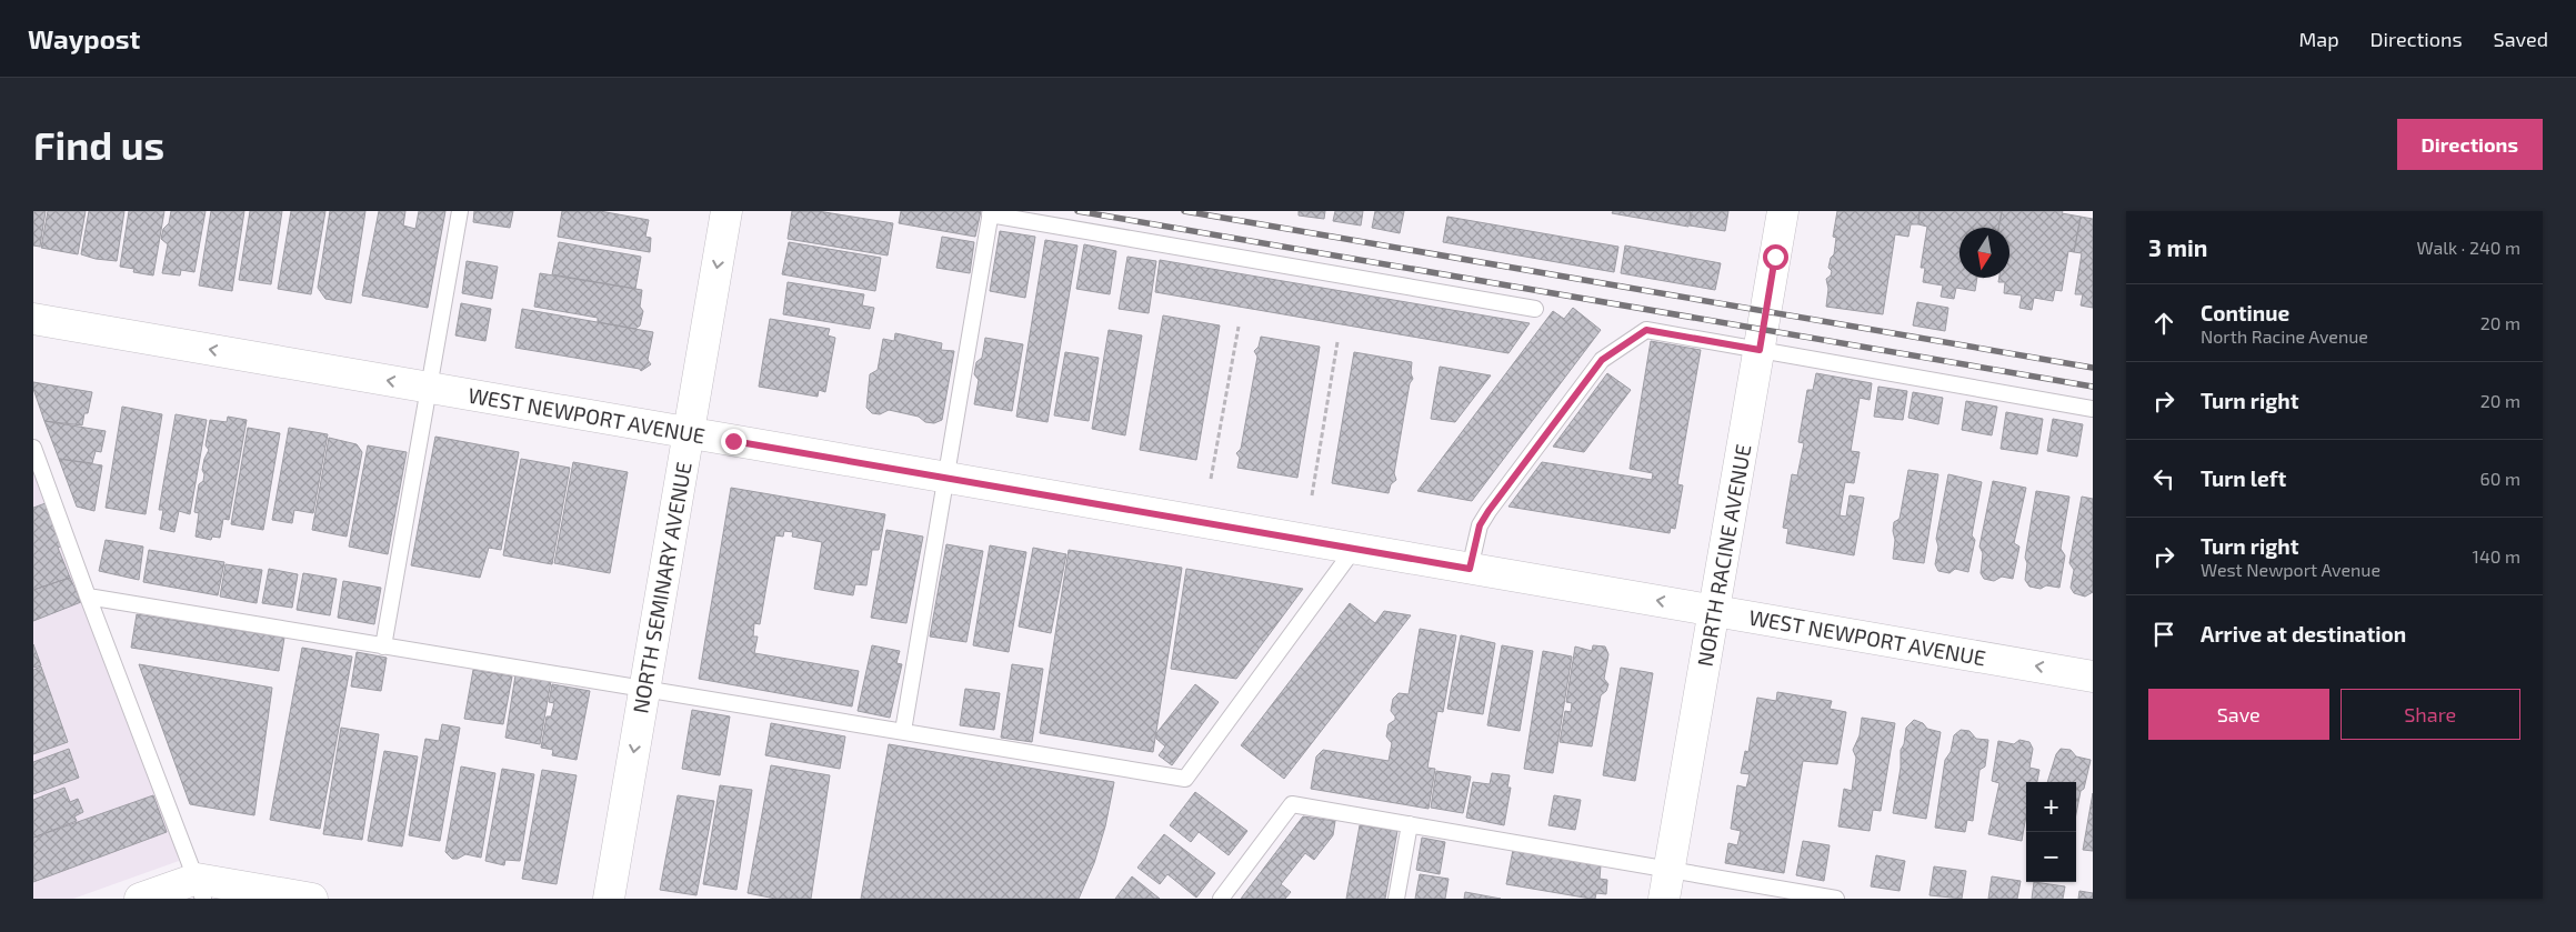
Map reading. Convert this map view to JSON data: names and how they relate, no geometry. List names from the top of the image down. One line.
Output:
{"streets":{"street":["WEST NEWPORT AVENUE","NORTH RACINE AVENUE","NORTH SEMINARY AVENUE"]},"crossings":[["WEST NEWPORT AVENUE","NORTH RACINE AVENUE"],["WEST NEWPORT AVENUE","NORTH SEMINARY AVENUE"]],"one_way":["WEST NEWPORT AVENUE","NORTH SEMINARY AVENUE"],"north":"bottom","page":{"header":"Waypost","nav":["Map","Directions","Saved"],"buttons":["Directions",["Save","Share"]],"title":"Find us","heading":["3 min","Walk · 240 m"],"list":[["Continue","North Racine Avenue","20 m"],["Turn right","20 m"],["Turn left","60 m"],["Turn right","West Newport Avenue","140 m"],"Arrive at destination"],"map_buttons":["+","−"]}}
